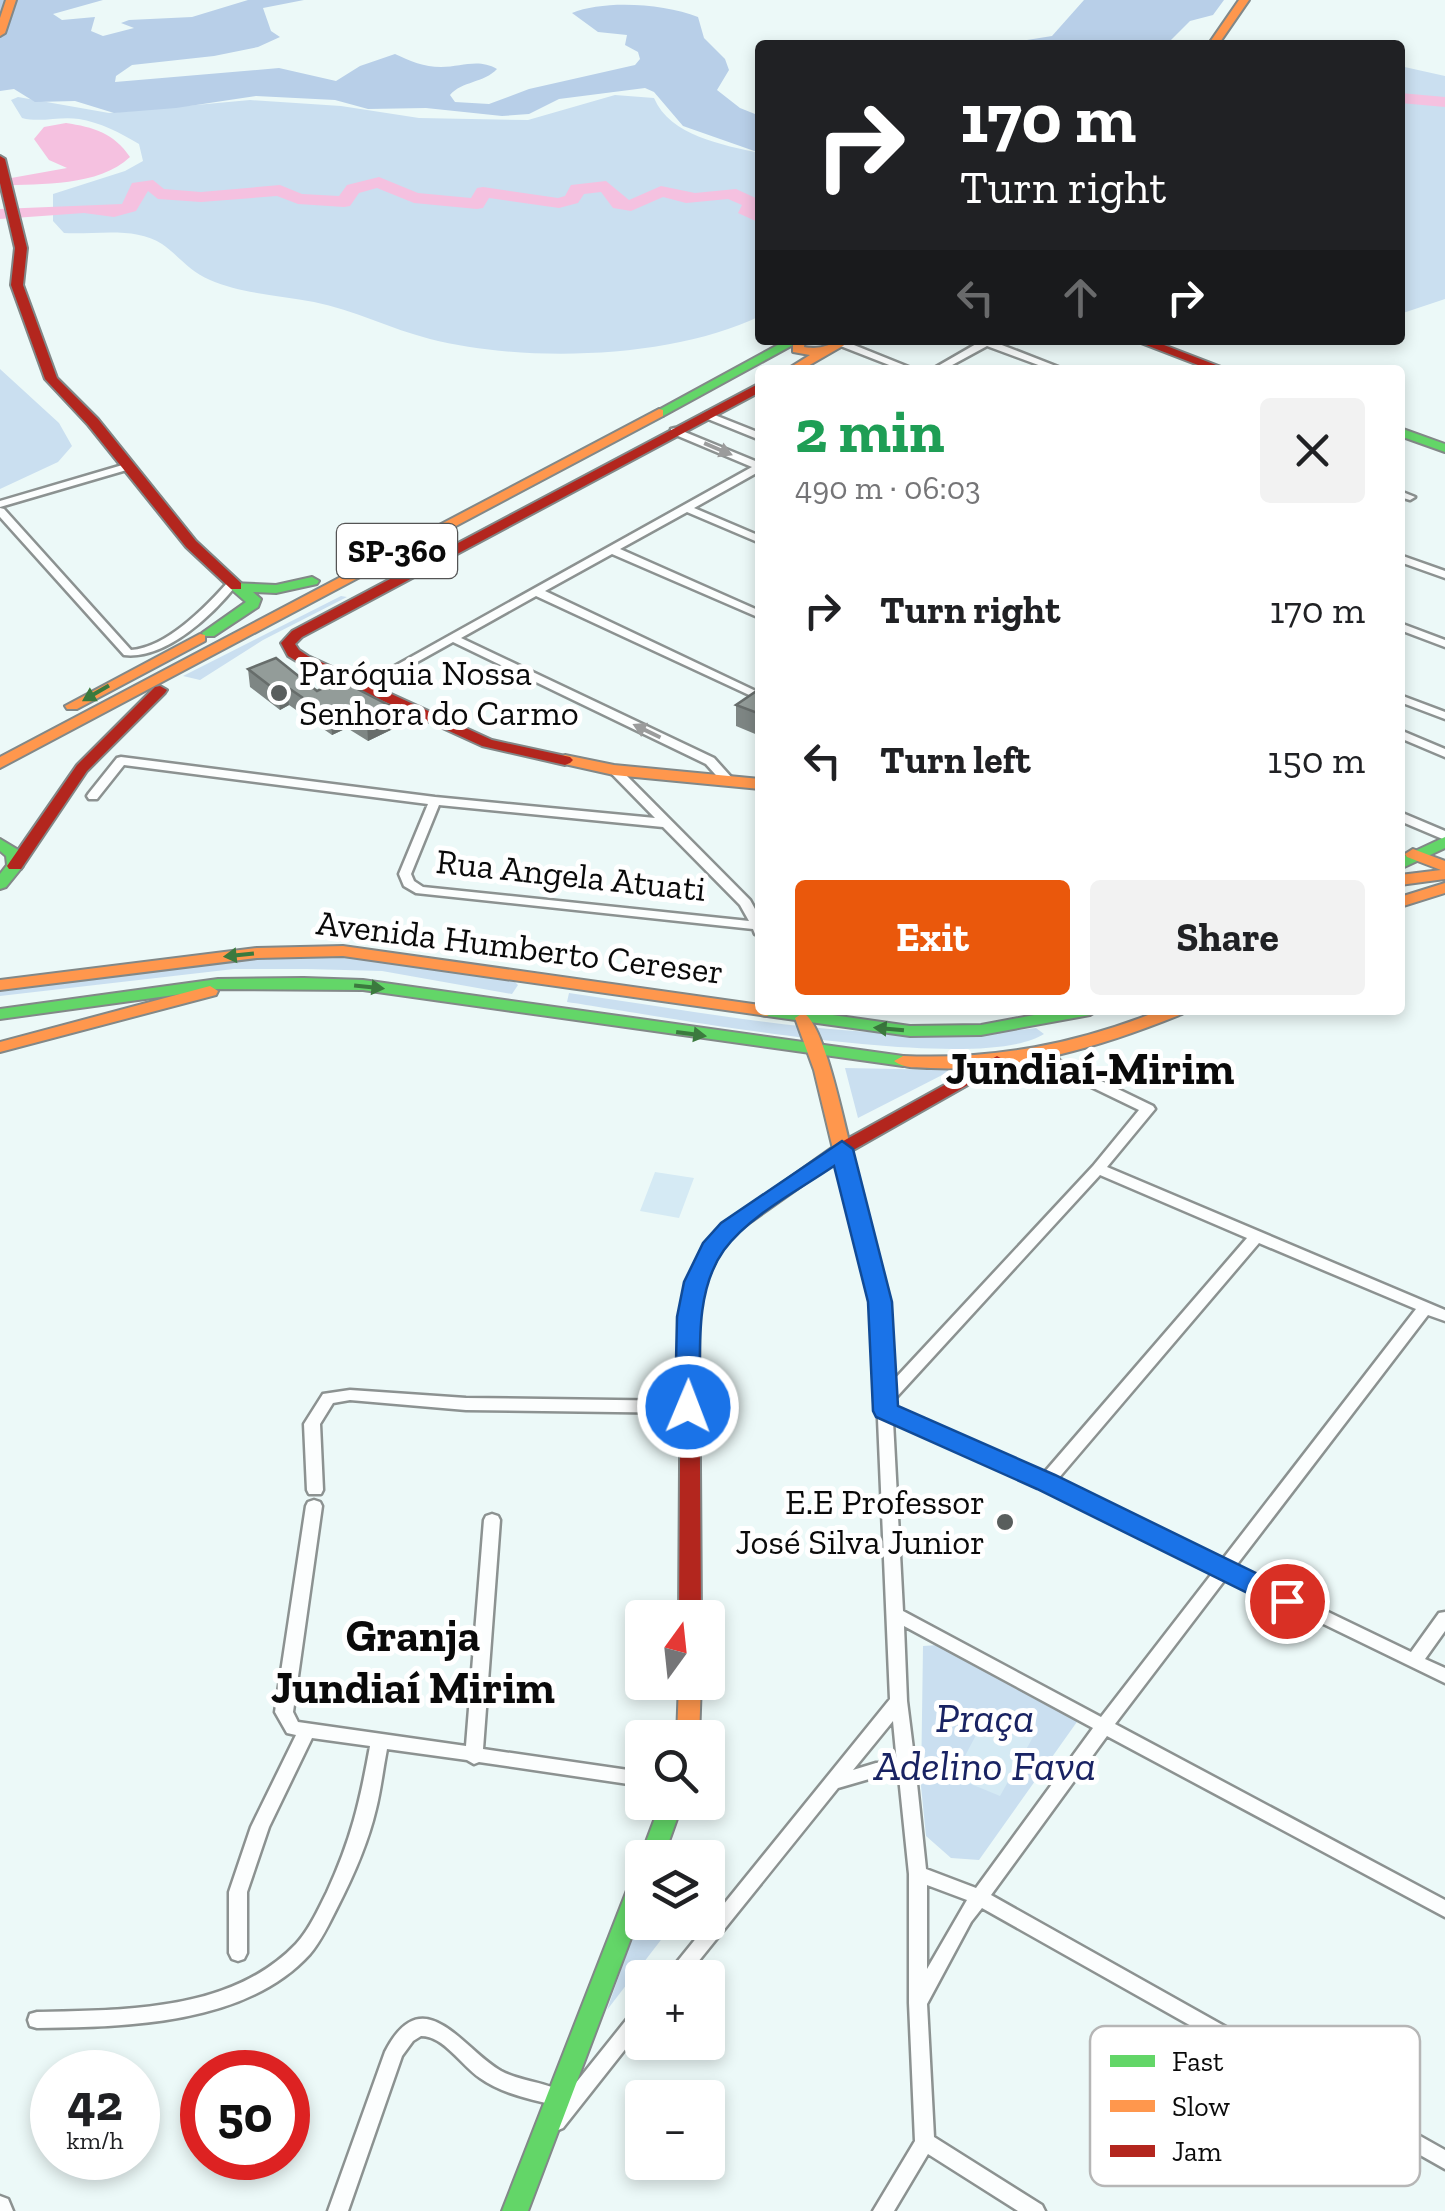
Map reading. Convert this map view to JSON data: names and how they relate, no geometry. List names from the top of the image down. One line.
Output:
{"streets":{"main road":["SP-360","Avenida Humberto Cereser"],"street":["Rua Angela Atuati"]},"districts":["Jundiaí-Mirim","Granja Jundiaí Mirim"],"parks":["Praça Adelino Fava"],"places":["Paróquia Nossa Senhora do Carmo","E.E Professor José Silva Junior"],"legend":["Fast","Slow","Jam"],"north":"top","page":{"turn":["170 m","Turn right"],"heading":["2 min","490 m · 06:03"],"list":[{"name":"Turn right","value":"170 m"},{"name":"Turn left","value":"150 m"}],"buttons":["Exit","Share"],"map_buttons":["+","−"],"speed":"42 km/h","limit":"50"}}
